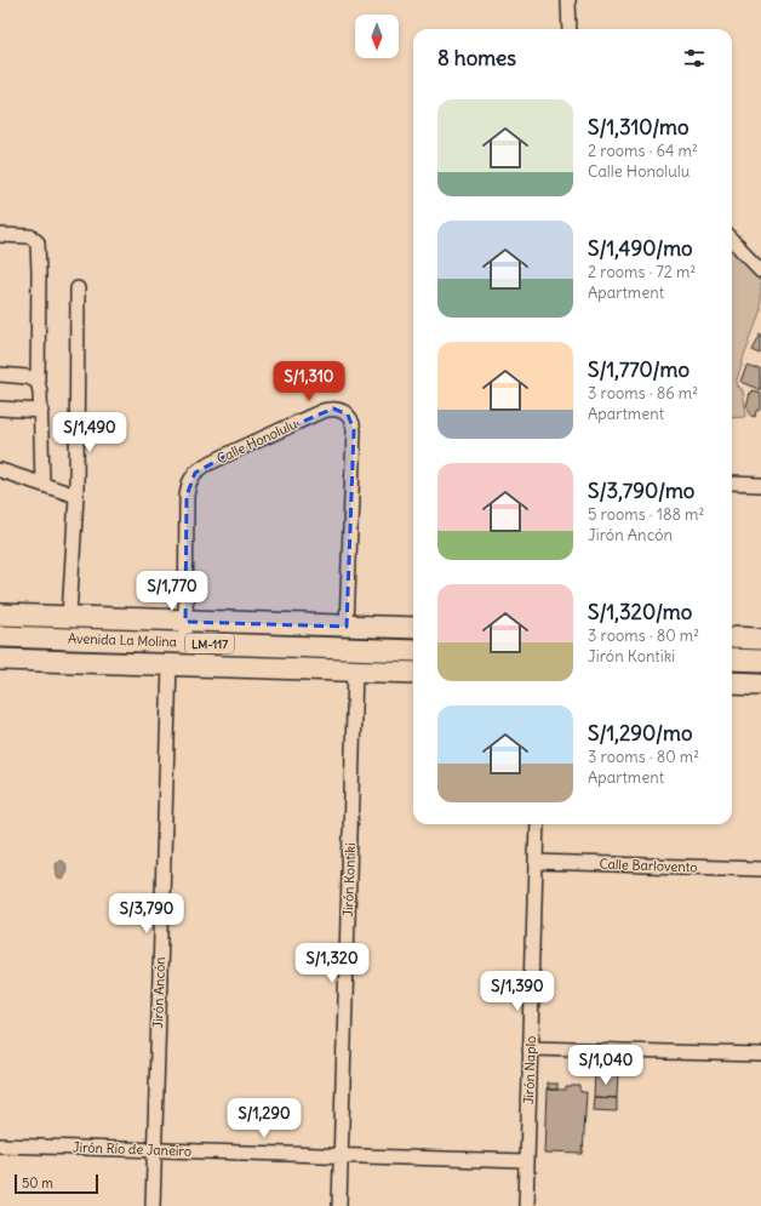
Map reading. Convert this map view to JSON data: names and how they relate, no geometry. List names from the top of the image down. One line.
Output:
{"streets":{"main road":["Avenida La Molina","LM-117"],"street":["Calle Honolulu","Calle Barlovento","Jirón Kontiki","Jirón Ancón","Jirón Naplo","Jirón Río de Janeiro"]},"crossings":[["Calle Honolulu","Avenida La Molina"],["Avenida La Molina","Jirón Kontiki"],["Avenida La Molina","Jirón Ancón"],["Calle Barlovento","Jirón Naplo"],["Jirón Kontiki","Jirón Río de Janeiro"],["Jirón Ancón","Jirón Río de Janeiro"],["Jirón Naplo","Jirón Río de Janeiro"]],"scale_bar":"50 m","north":"bottom","page":{"heading":"8 homes","list":[{"name":"S/1,310/mo","note":"2 rooms · 64 m² · Calle Honolulu"},{"name":"S/1,490/mo","note":"2 rooms · 72 m² · Apartment"},{"name":"S/1,770/mo","note":"3 rooms · 86 m² · Apartment"},{"name":"S/3,790/mo","note":"5 rooms · 188 m² · Jirón Ancón"},{"name":"S/1,320/mo","note":"3 rooms · 80 m² · Jirón Kontiki"},{"name":"S/1,290/mo","note":"3 rooms · 80 m² · Apartment"}],"price":["S/1,310","S/1,490","S/1,770","S/3,790","S/1,320","S/1,390","S/1,040","S/1,290"],"scale":"50 m"}}
